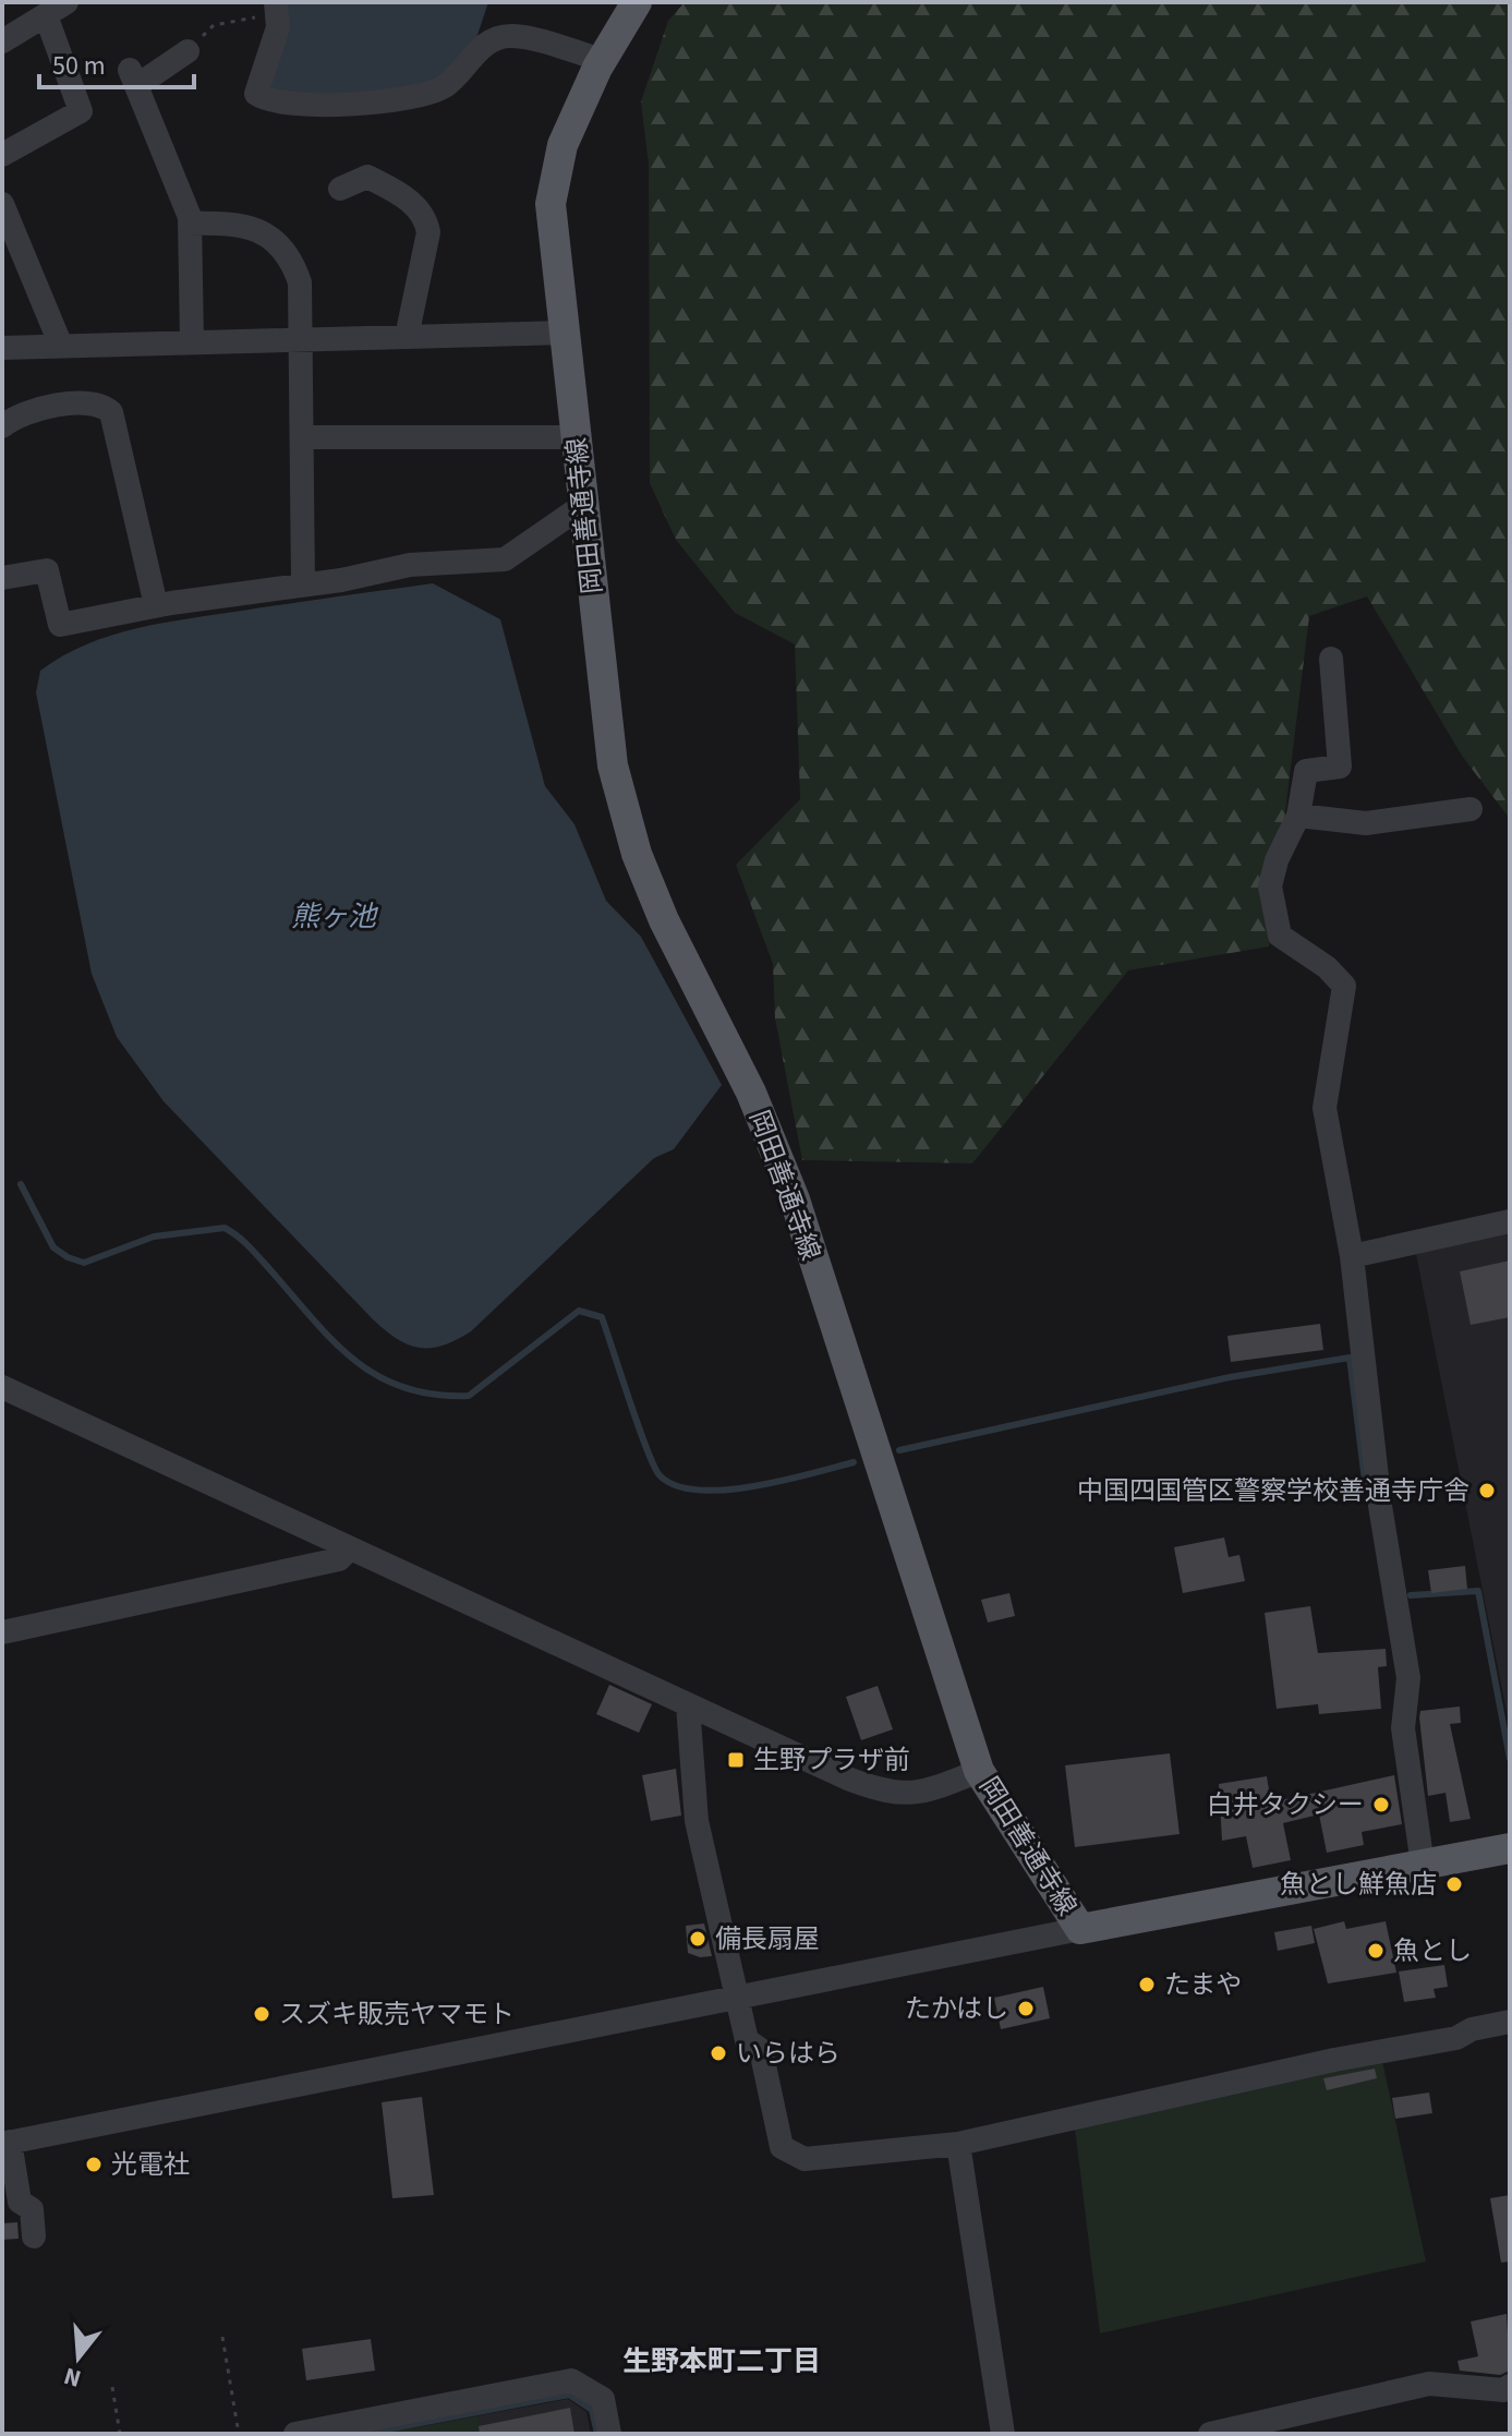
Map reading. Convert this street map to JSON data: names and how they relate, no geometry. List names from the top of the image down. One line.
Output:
{"streets":{"main road":["岡田善通寺線"]},"districts":["生野本町二丁目"],"water":["熊ヶ池"],"places":{"other":["中国四国管区警察学校善通寺庁舎","白井タクシー","魚とし鮮魚店","備長扇屋","魚とし","たまや","たかはし","スズキ販売ヤマモト","いらはら","光電社"],"transit":["生野プラザ前"]},"scale_bar":"50 m","north":"bottom"}
